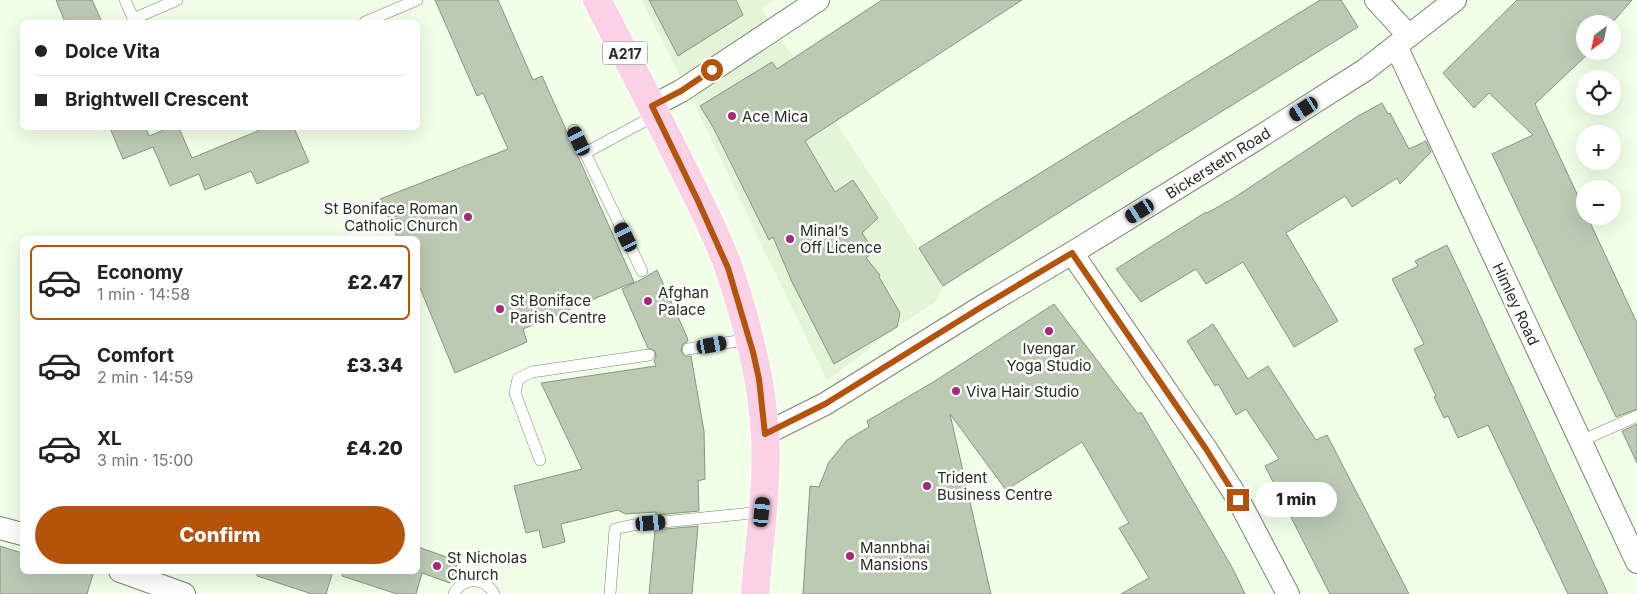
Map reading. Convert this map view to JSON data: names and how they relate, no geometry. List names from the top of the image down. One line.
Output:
{"streets":{"main road":["A217"],"street":["Bickersteth Road","Himley Road"]},"crossings":[["A217","Bickersteth Road"],["Bickersteth Road","Himley Road"]],"places":["Ace Mica","St Boniface Roman Catholic Church","Minal’s Off Licence","Afghan Palace","St Boniface Parish Centre","Ivengar Yoga Studio","Viva Hair Studio","Trident Business Centre","Mannbhai Mansions","St Nicholas Church"],"north":"bottom left","page":{"map_buttons":["+","−"],"banner":["Dolce Vita","Brightwell Crescent"],"list":[{"name":"Economy","note":"1 min · 14:58","value":"£2.47"},{"name":"Comfort","note":"2 min · 14:59","value":"£3.34"},{"name":"XL","note":"3 min · 15:00","value":"£4.20"}],"bubble":"1 min","buttons":"Confirm"}}
